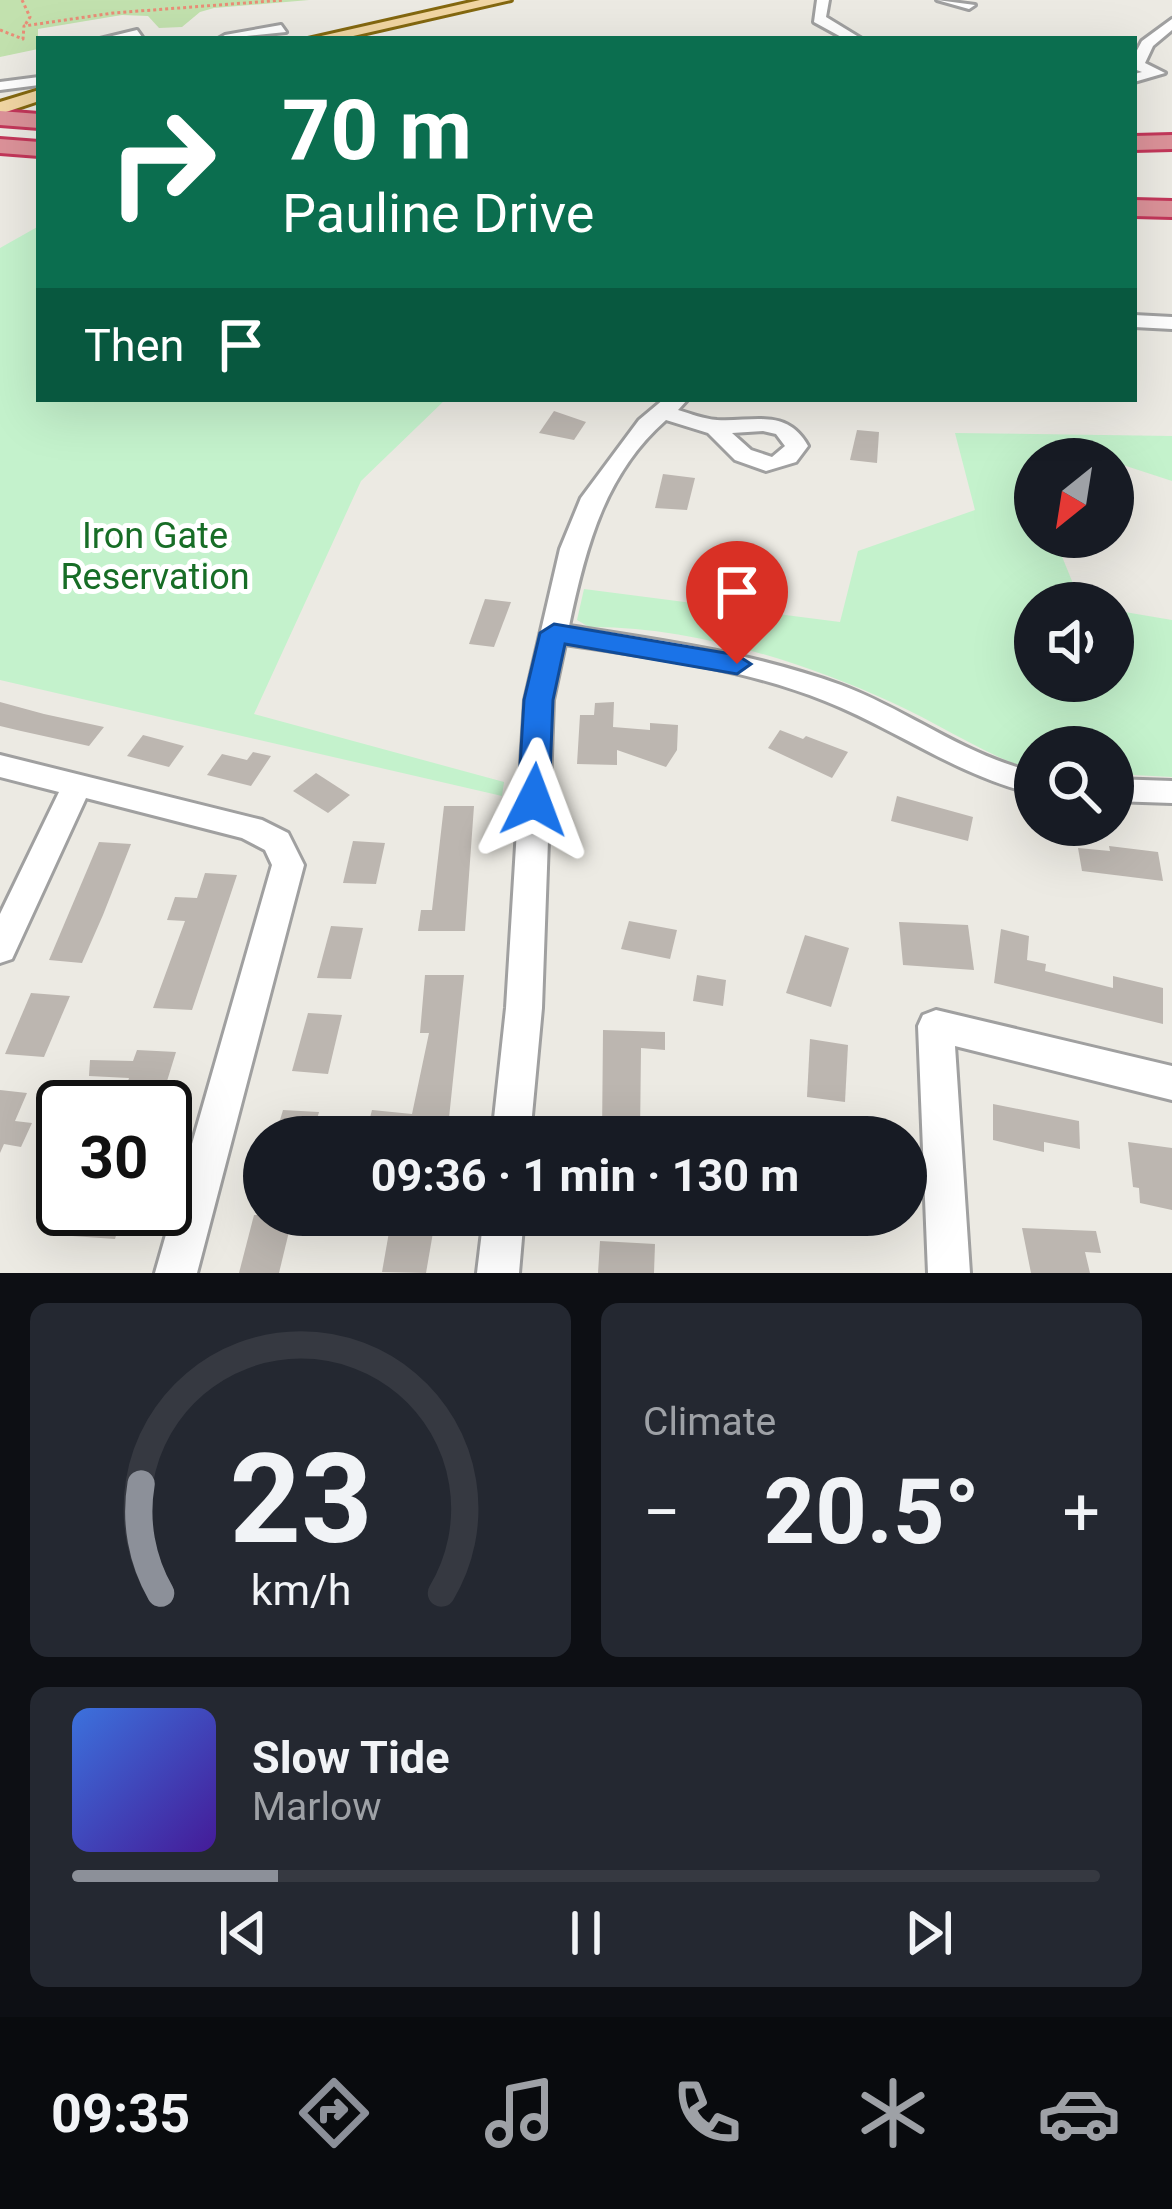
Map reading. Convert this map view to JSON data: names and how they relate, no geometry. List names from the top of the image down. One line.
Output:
{"parks":["Iron Gate Reservation"],"north":"bottom left","page":{"turn":["70 m","Pauline Drive"],"then":"Then","limit":"30","trip":"09:36 · 1 min · 130 m","tile":"Climate","heat":["−","20.5°","+"],"song":["Slow Tide","Marlow"],"tabs":"09:35","gauge":["23","km/h"]}}
